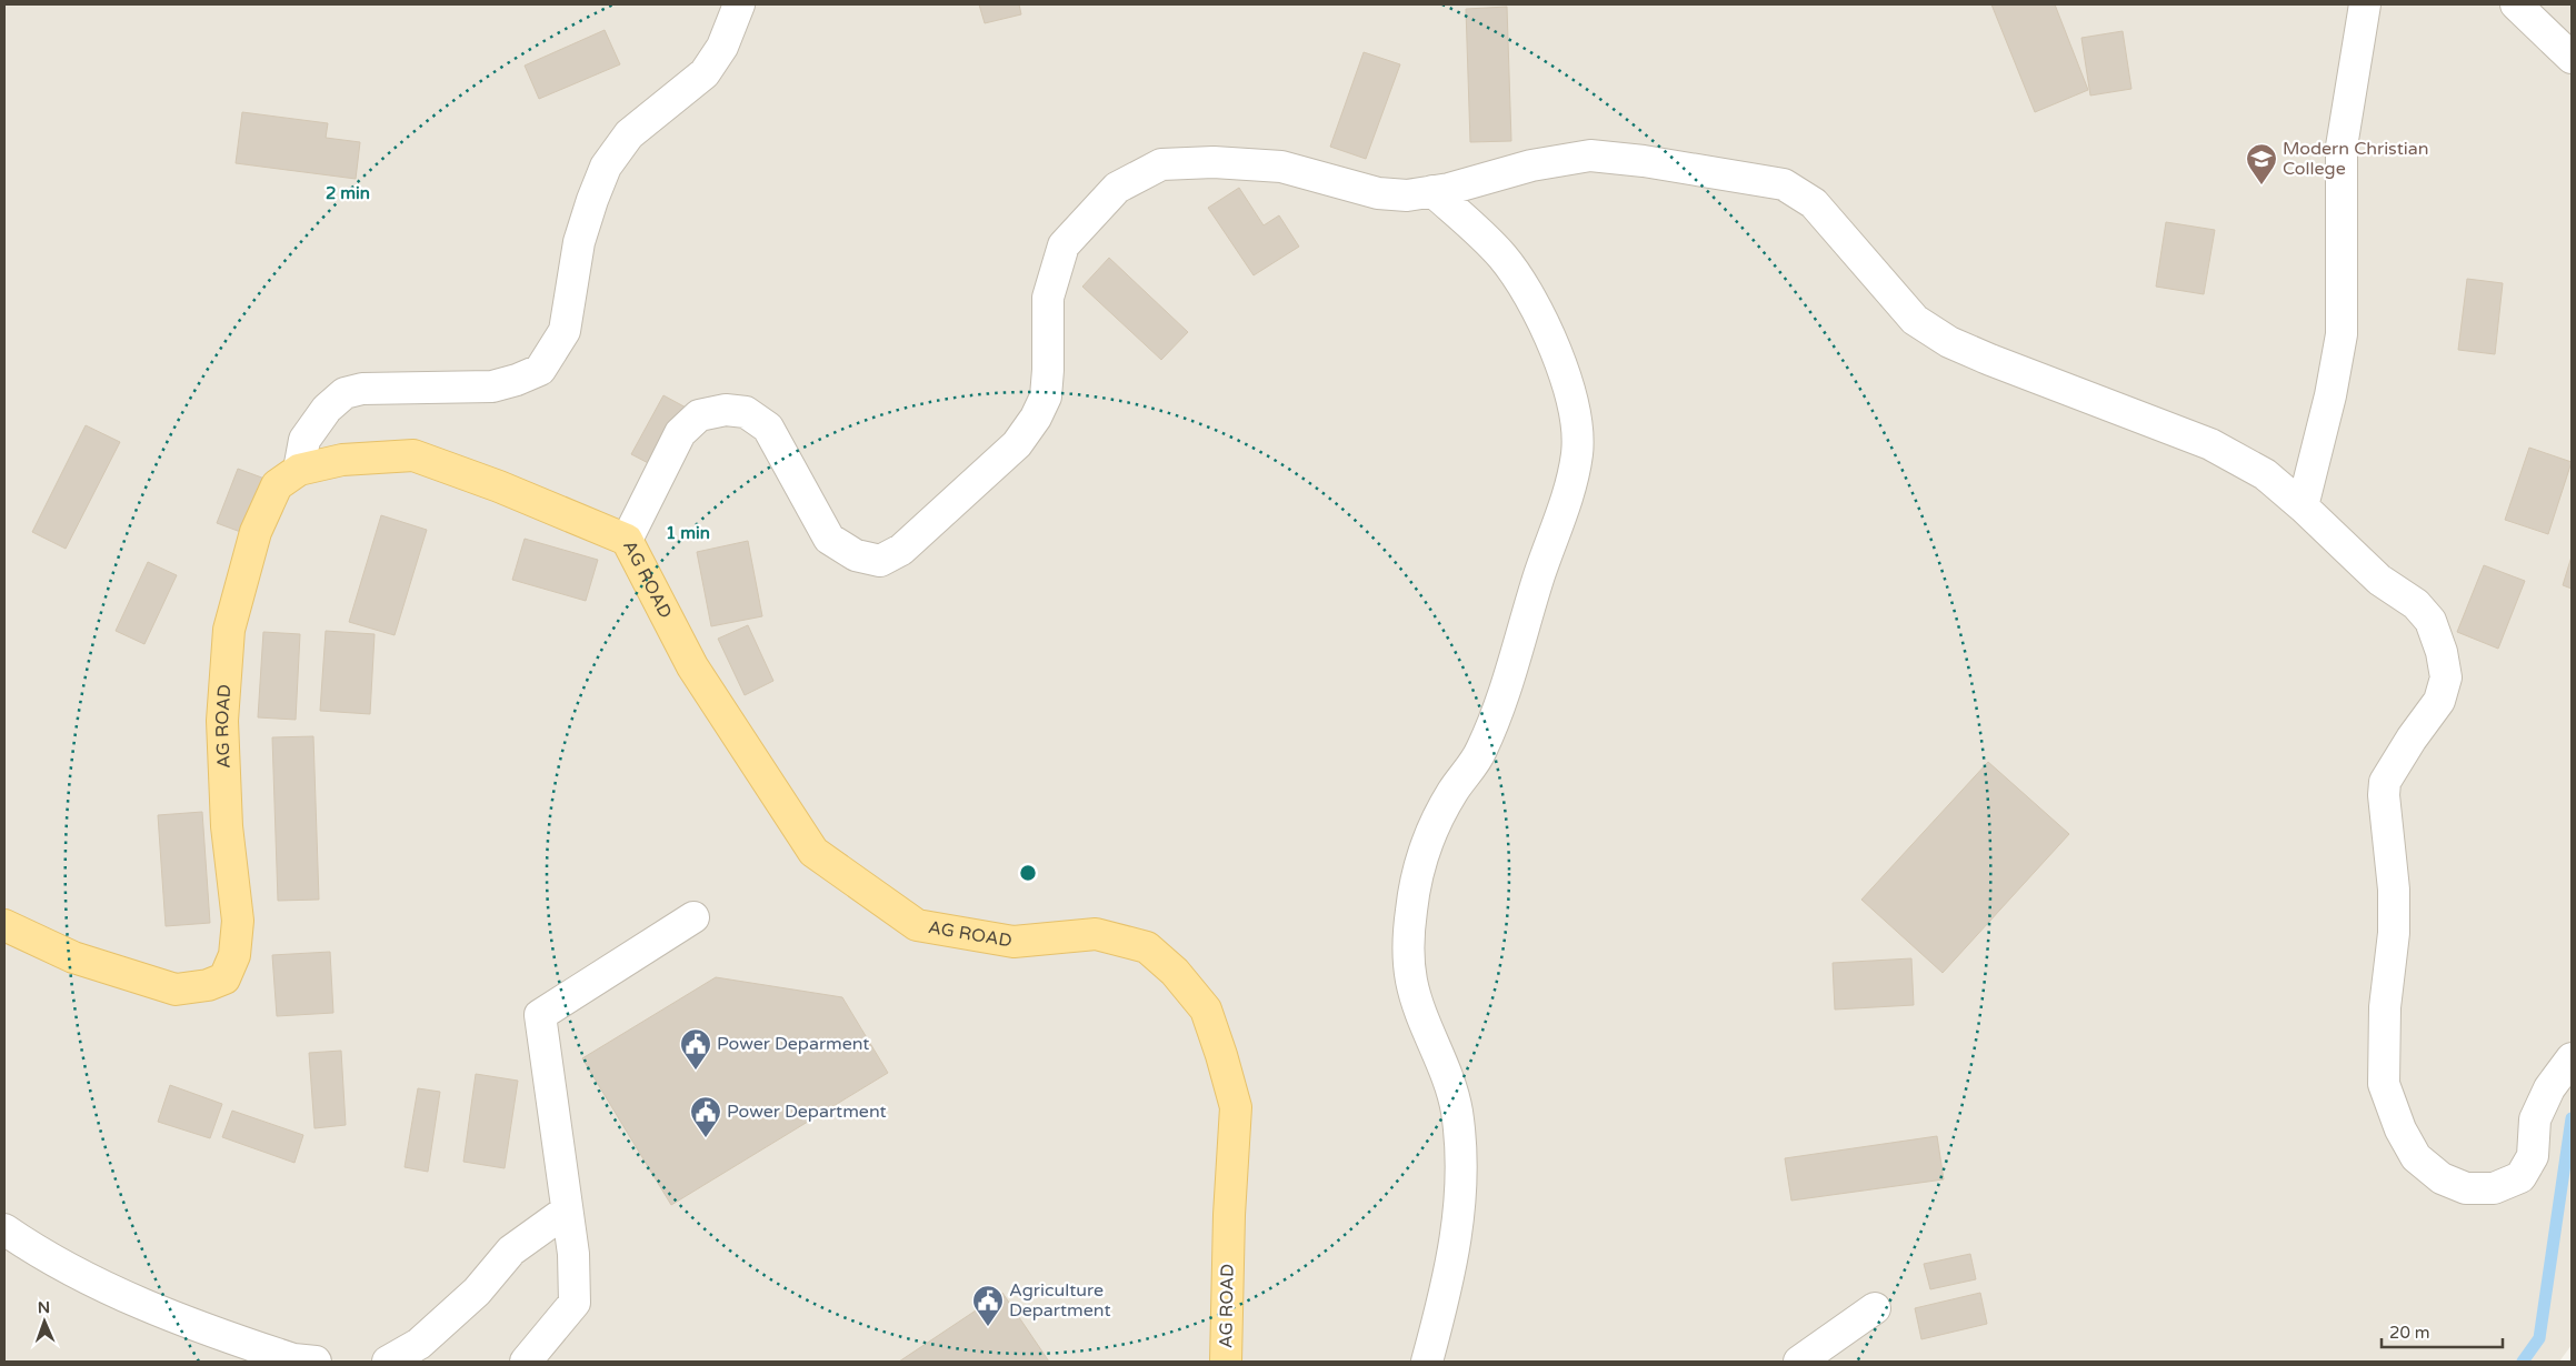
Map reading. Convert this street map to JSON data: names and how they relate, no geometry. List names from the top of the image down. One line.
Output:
{"streets":{"main road":["AG ROAD"]},"places":{"school or university":["Modern Christian College"],"public building":["Power Deparment","Power Department","Agriculture Department"]},"scale_bar":"20 m","north":"top","rings":["2 min","1 min"]}
